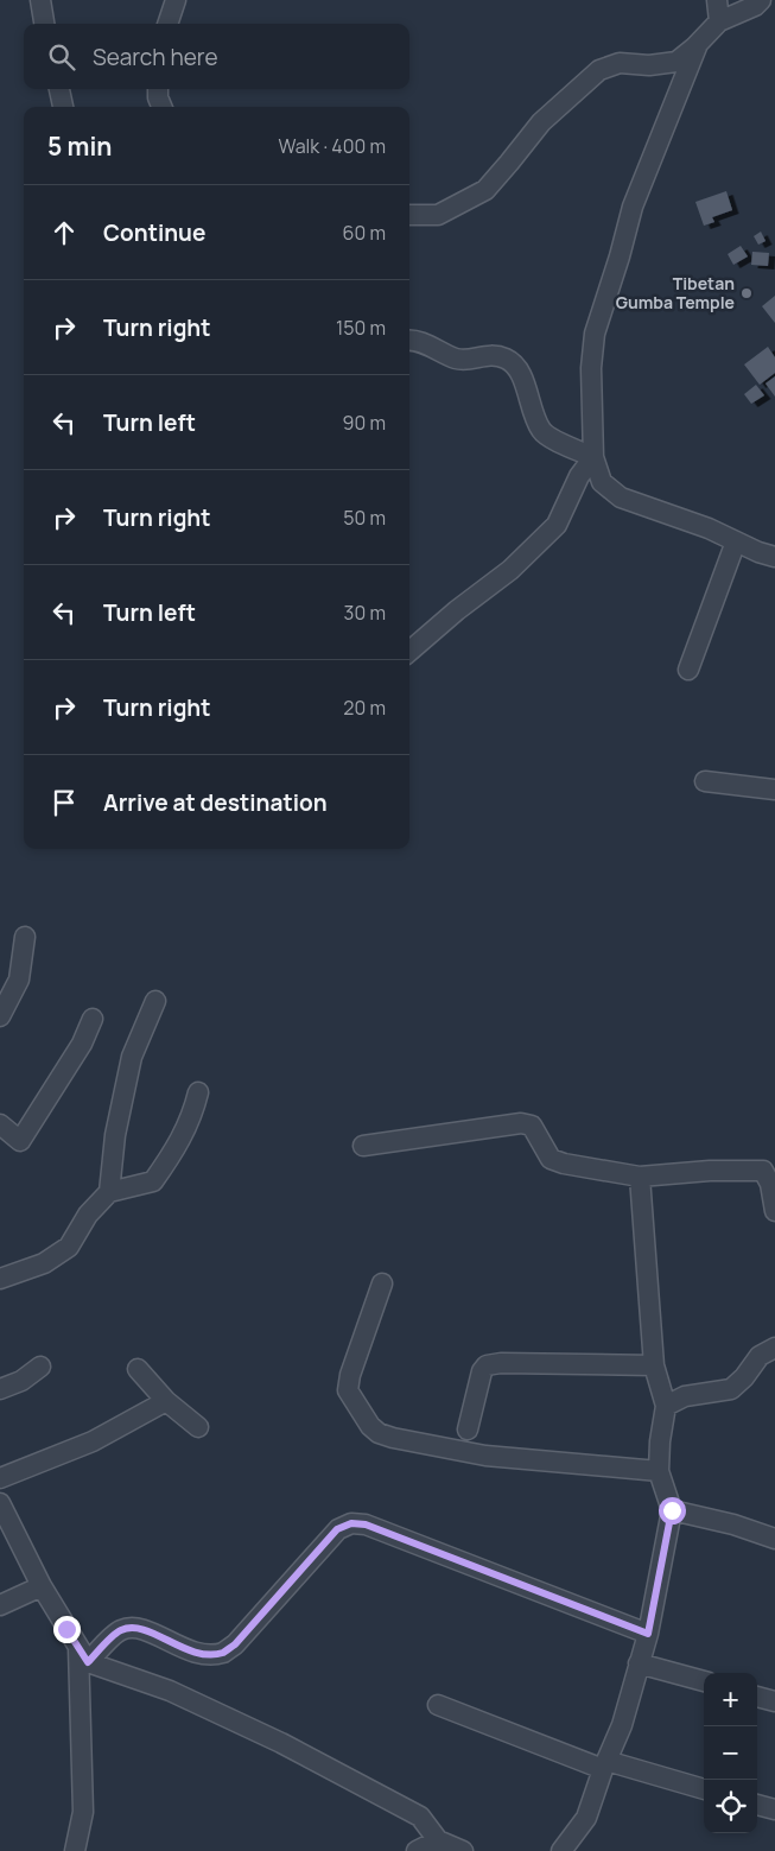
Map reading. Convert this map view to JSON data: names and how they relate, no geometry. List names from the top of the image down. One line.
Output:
{"places":["Tibetan Gumba Temple"],"page":{"search":"Search here","heading":["5 min","Walk · 400 m"],"list":[["Continue","60 m"],["Turn right","150 m"],["Turn left","90 m"],["Turn right","50 m"],["Turn left","30 m"],["Turn right","20 m"],"Arrive at destination"],"map_buttons":["+","−"]}}
